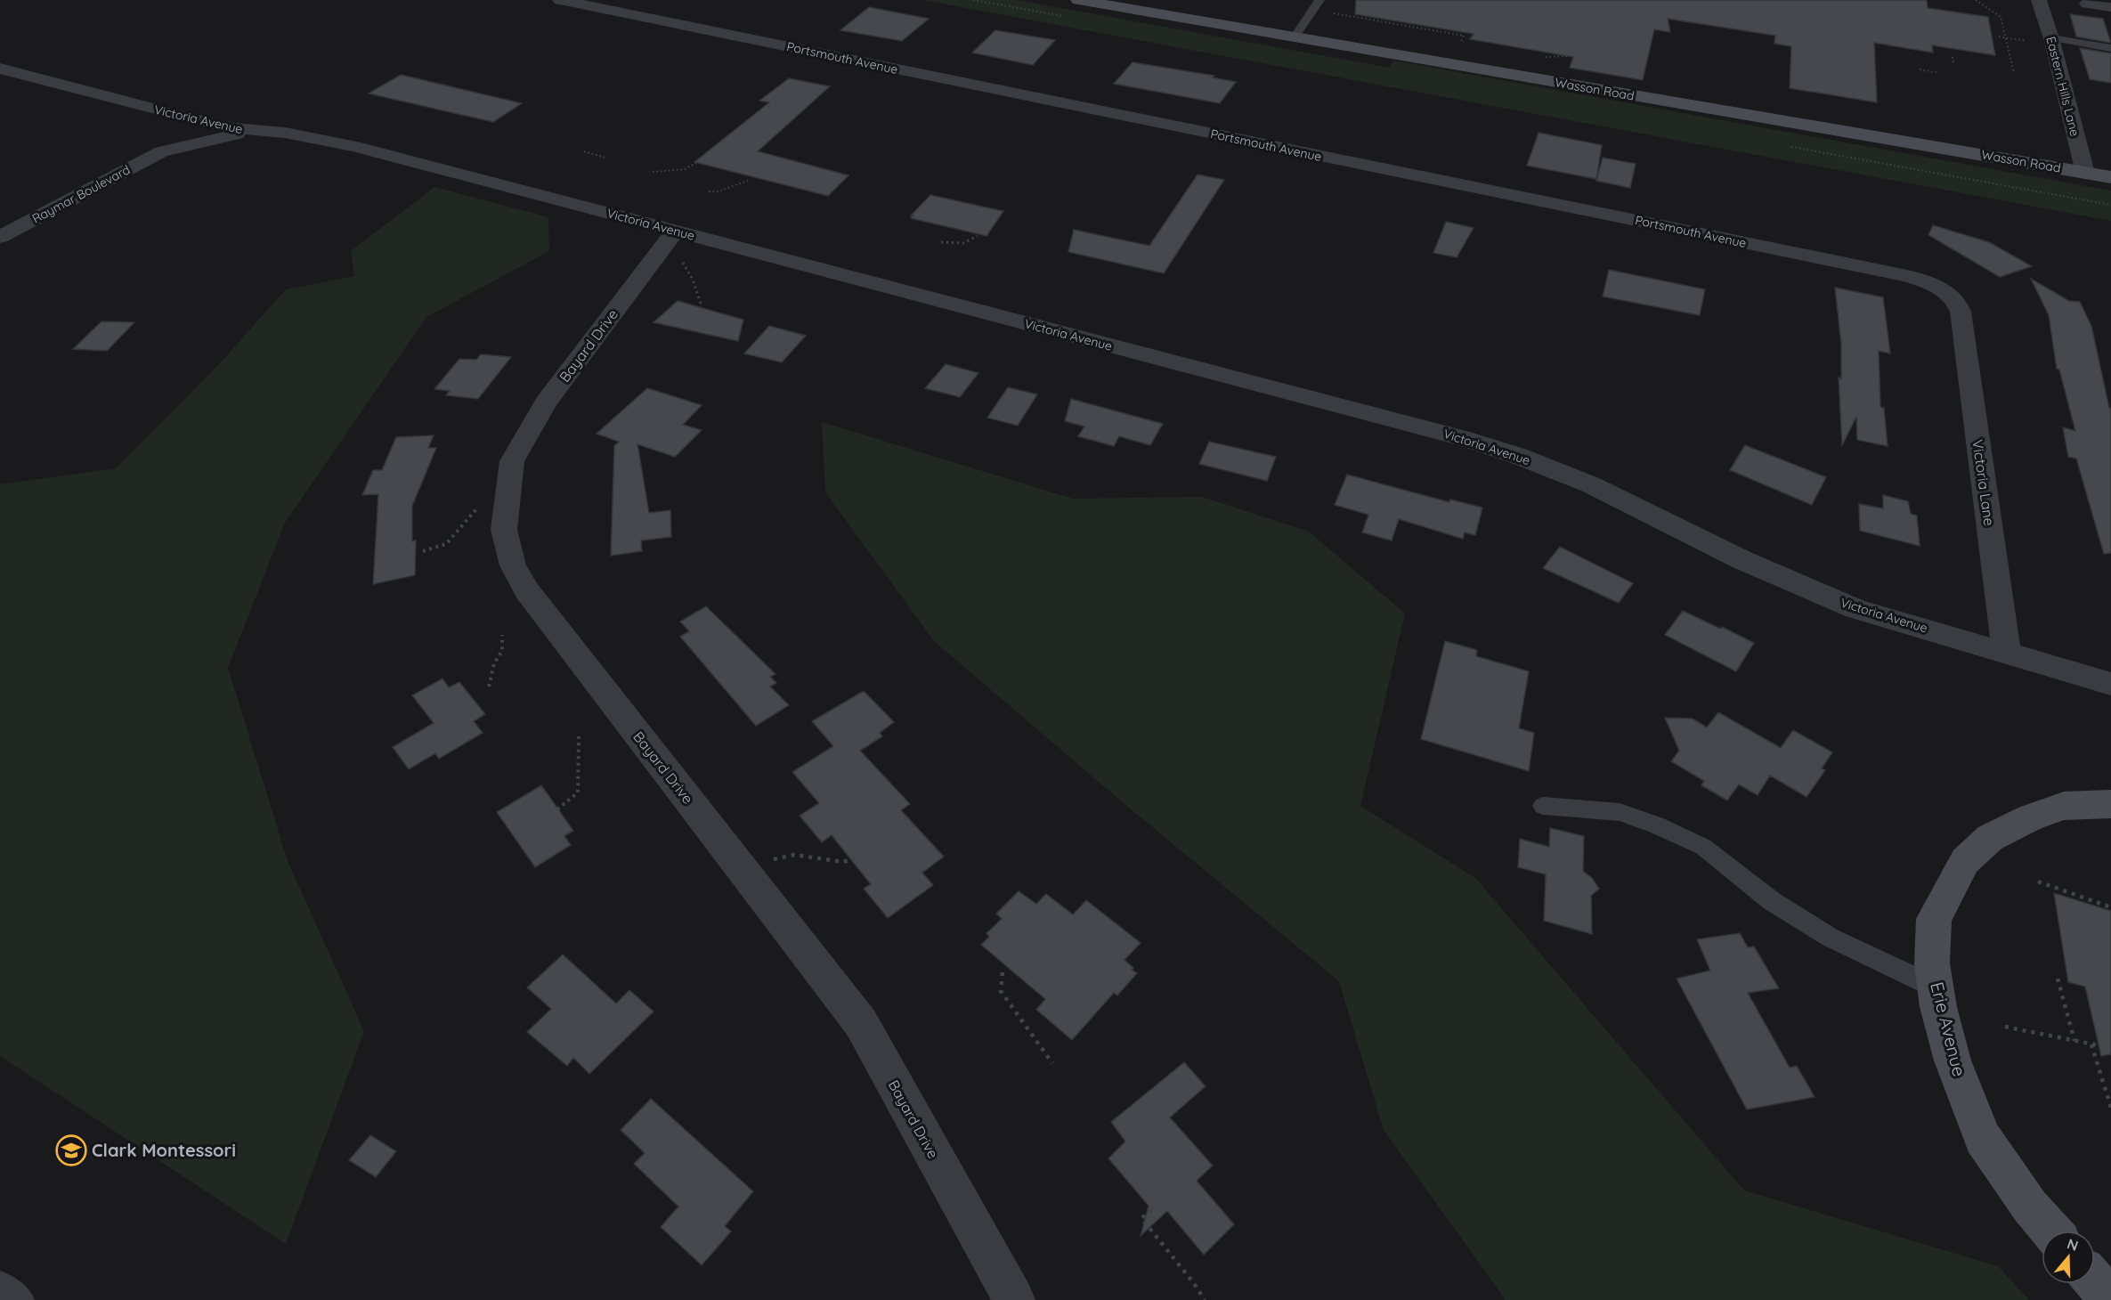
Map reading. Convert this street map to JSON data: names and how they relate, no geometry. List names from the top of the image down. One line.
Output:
{"streets":{"street":["Portsmouth Avenue","Eastern Hills Lane","Wasson Road","Victoria Avenue","Raymar Boulevard","Bayard Drive","Victoria Lane","Erie Avenue"]},"crossings":[["Portsmouth Avenue","Victoria Lane"],["Eastern Hills Lane","Wasson Road"],["Victoria Avenue","Raymar Boulevard"],["Victoria Avenue","Bayard Drive"],["Victoria Avenue","Victoria Lane"]],"places":{"school or university":["Clark Montessori"]},"north":"top"}
